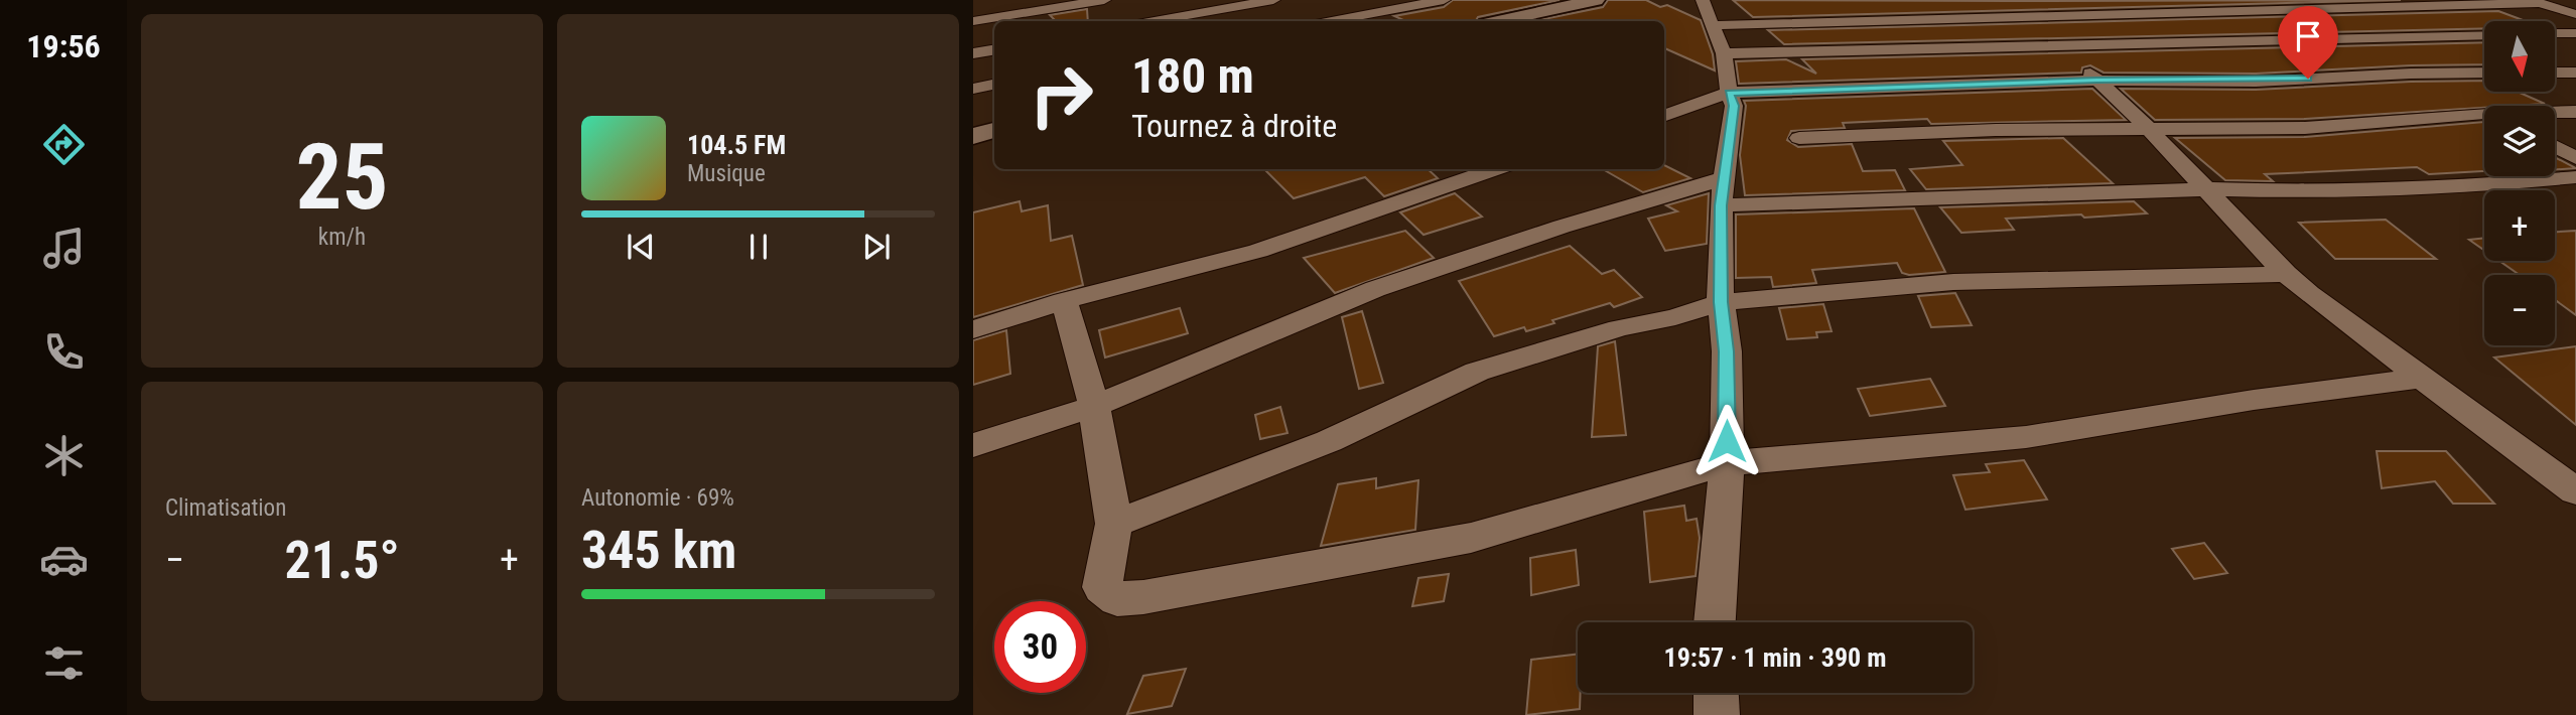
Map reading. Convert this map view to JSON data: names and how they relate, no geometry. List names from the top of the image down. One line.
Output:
{"north":"bottom","page":{"tabs":"19:56","tile":[["25","km/h"],"Climatisation",["Autonomie · 69%","345 km"]],"map_buttons":["+","−"],"turn":["180 m","Tournez à droite"],"song":["104.5 FM","Musique"],"heat":["−","21.5°","+"],"limit":"30","trip":"19:57 · 1 min · 390 m"}}
